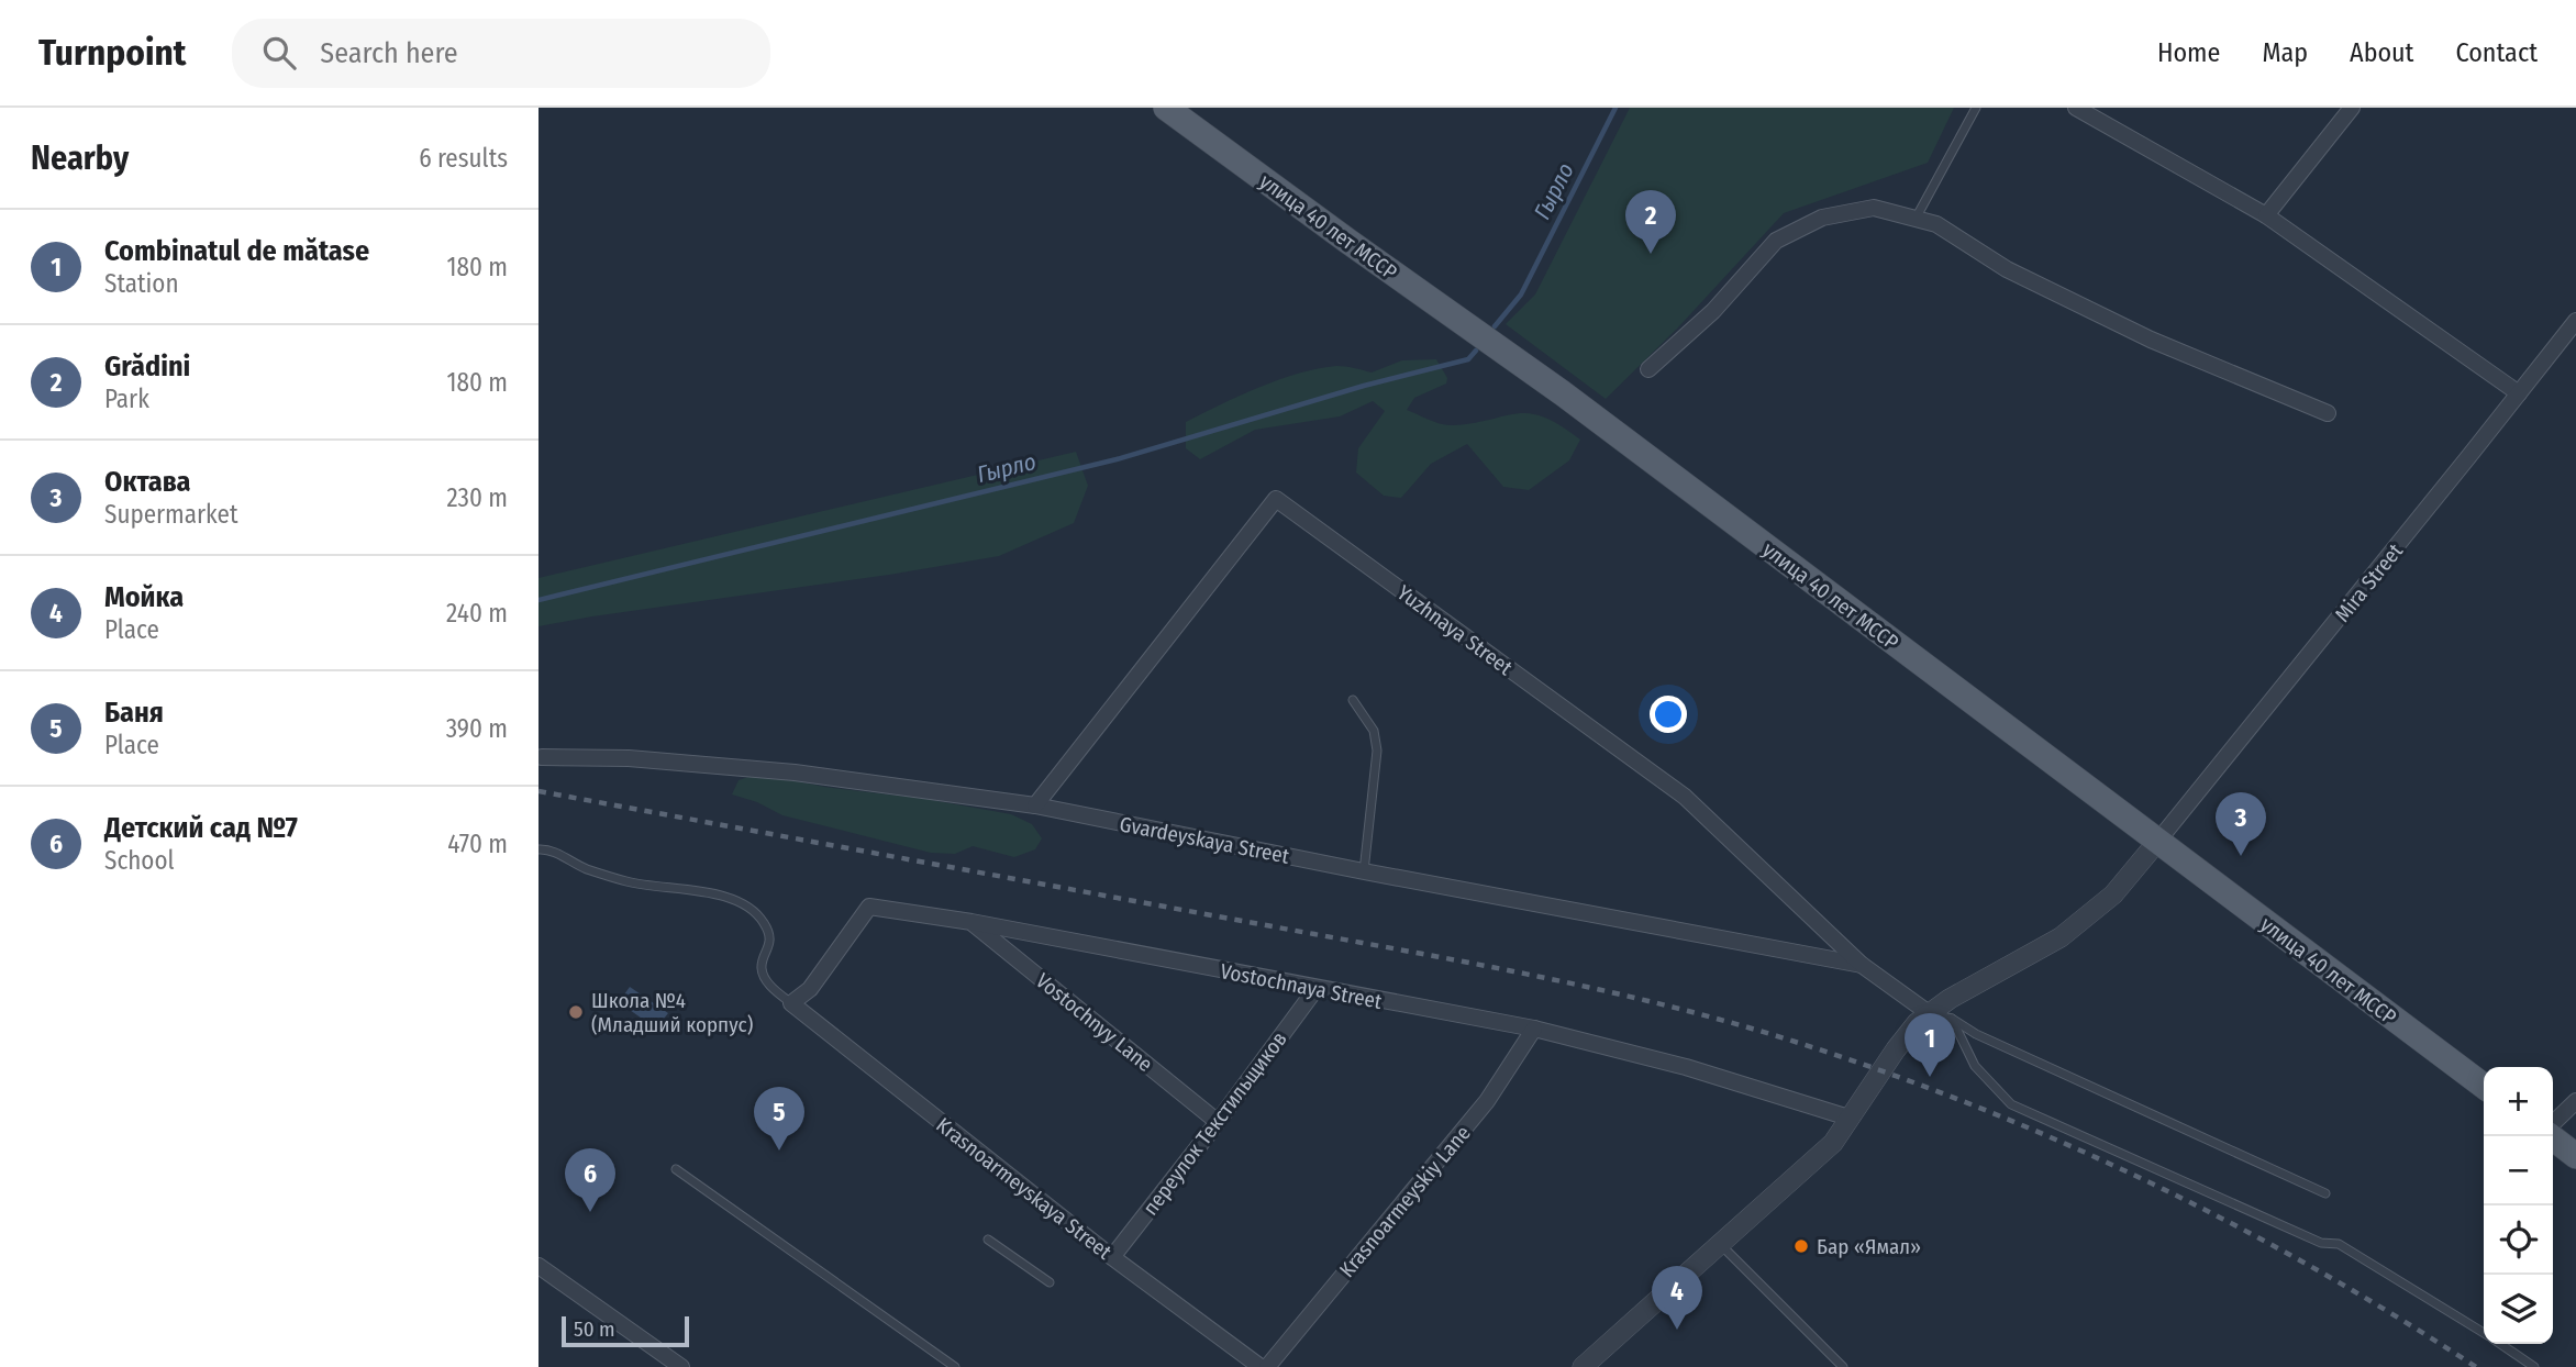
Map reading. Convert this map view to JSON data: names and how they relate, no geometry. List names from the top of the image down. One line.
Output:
{"streets":{"main road":["улица 40 лет МССР"],"street":["Mira Street","Yuzhnaya Street","Gvardeyskaya Street","Vostochnaya Street","Vostochnyy Lane","переулок Текстильщиков","Krasnoarmeyskaya Street","Krasnoarmeyskiy Lane"]},"crossings":[["улица 40 лет МССР","Mira Street"],["Yuzhnaya Street","Gvardeyskaya Street"],["Vostochnaya Street","Vostochnyy Lane"],["Vostochnaya Street","переулок Текстильщиков"],["Vostochnaya Street","Krasnoarmeyskaya Street"],["Vostochnaya Street","Krasnoarmeyskiy Lane"],["Vostochnyy Lane","переулок Текстильщиков"],["переулок Текстильщиков","Krasnoarmeyskaya Street"]],"water":["Гырло"],"places":["Школа №4 (Младший корпус)","Бар «Ямал»"],"scale_bar":"50 m","page":{"header":"Turnpoint","search":"Search here","nav":["Home","Map","About","Contact"],"heading":["Nearby","6 results"],"pins":["2","3","1","5","6","4"],"list":[{"mark":"1","name":"Combinatul de mătase","note":"Station","value":"180 m"},{"mark":"2","name":"Grădini","note":"Park","value":"180 m"},{"mark":"3","name":"Октава","note":"Supermarket","value":"230 m"},{"mark":"4","name":"Мойка","note":"Place","value":"240 m"},{"mark":"5","name":"Баня","note":"Place","value":"390 m"},{"mark":"6","name":"Детский сад №7","note":"School","value":"470 m"}],"map_buttons":["+","−"],"scale":"50 m"}}
